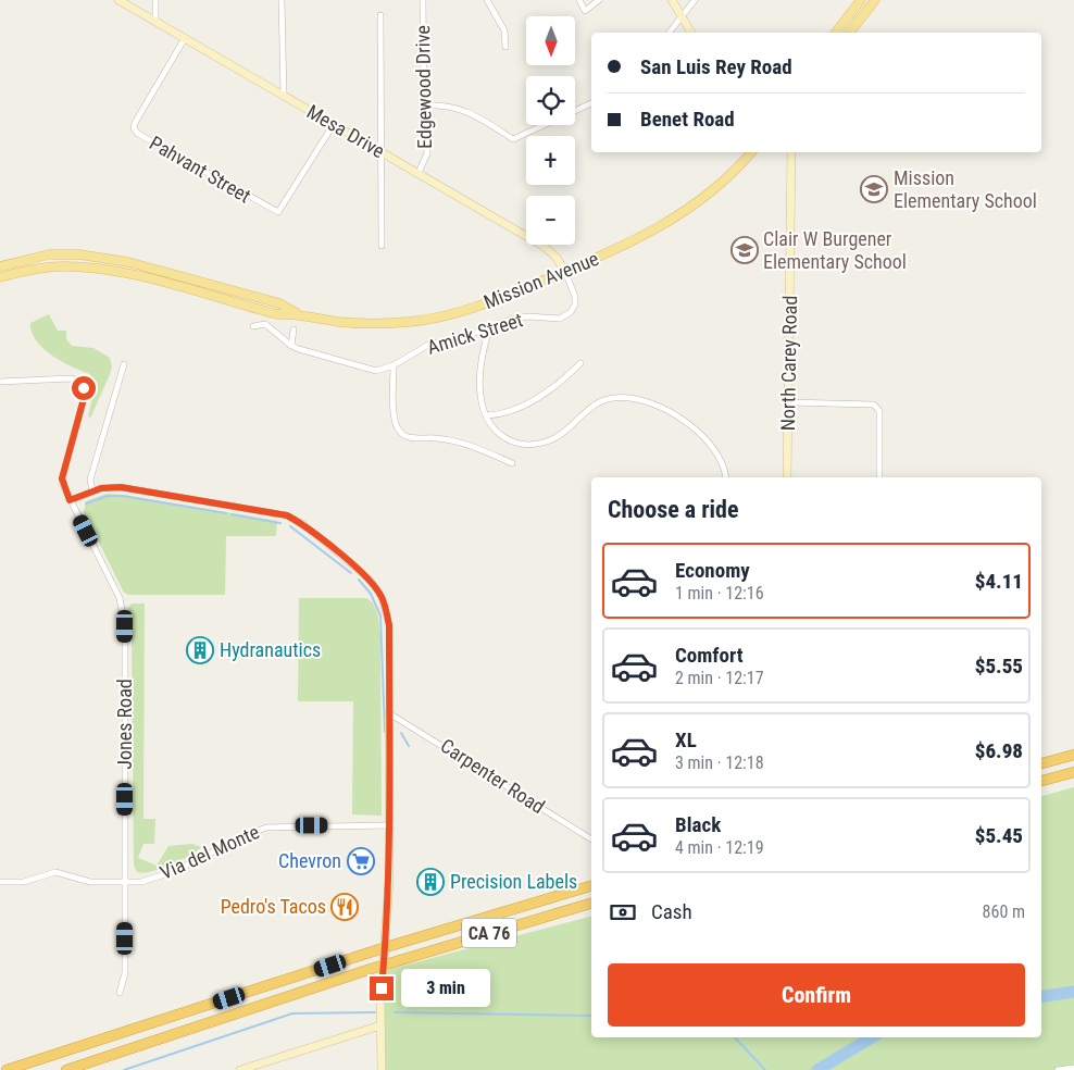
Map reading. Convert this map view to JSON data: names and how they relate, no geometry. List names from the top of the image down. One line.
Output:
{"streets":{"highway":["CA 76"],"main road":["Mission Avenue"],"street":["Edgewood Drive","Mesa Drive","Pahvant Street","Amick Street","North Carey Road","Jones Road","Carpenter Road","Via del Monte"]},"crossings":[["Edgewood Drive","Mesa Drive"],["Mesa Drive","Pahvant Street"],["Mesa Drive","Mission Avenue"],["Mesa Drive","Amick Street"],["Mission Avenue","Amick Street"],["Jones Road","Via del Monte"]],"places":{"school or university":["Mission Elementary School","Clair W Burgener Elementary School"],"building":["Hydranautics","Precision Labels"],"supermarket":["Chevron"],"restaurant":["Pedro's Tacos"]},"north":"bottom","page":{"map_buttons":["+","−"],"banner":["San Luis Rey Road","Benet Road"],"heading":"Choose a ride","list":[{"name":"Economy","note":"1 min · 12:16","value":"$4.11"},{"name":"Comfort","note":"2 min · 12:17","value":"$5.55"},{"name":"XL","note":"3 min · 12:18","value":"$6.98"},{"name":"Black","note":"4 min · 12:19","value":"$5.45"}],"pay":["Cash","860 m"],"buttons":"Confirm","bubble":"3 min"}}
